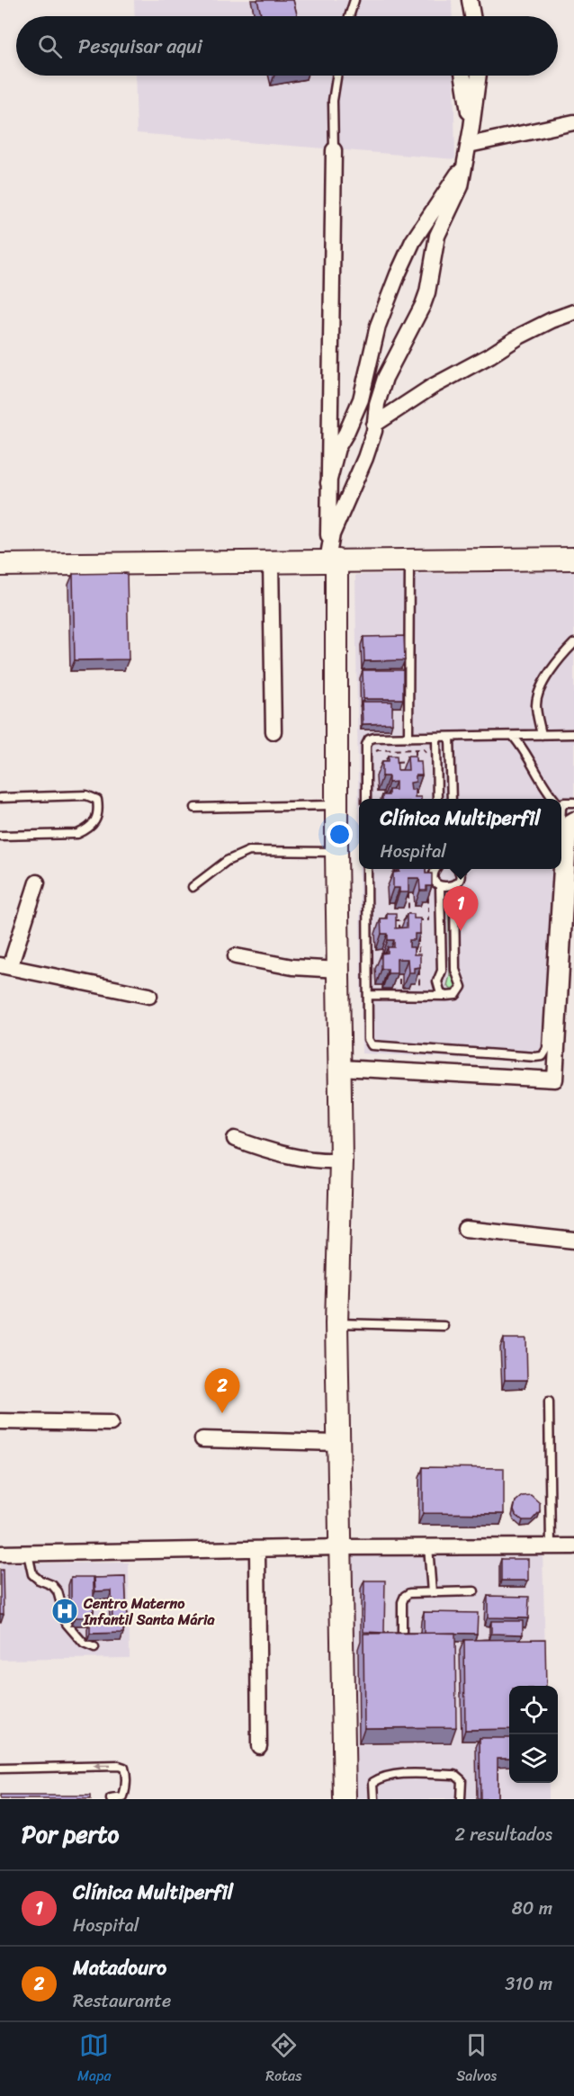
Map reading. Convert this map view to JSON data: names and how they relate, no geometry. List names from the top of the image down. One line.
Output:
{"places":{"hospital":["Centro Materno Infantil Santa Mária"]},"page":{"search":"Pesquisar aqui","popup":["Clínica Multiperfil","Hospital"],"pins":["1","2"],"heading":["Por perto","2 resultados"],"list":[{"mark":"1","name":"Clínica Multiperfil","note":"Hospital","value":"80 m"},{"mark":"2","name":"Matadouro","note":"Restaurante","value":"310 m"}],"nav":["Mapa","Rotas","Salvos"]}}
